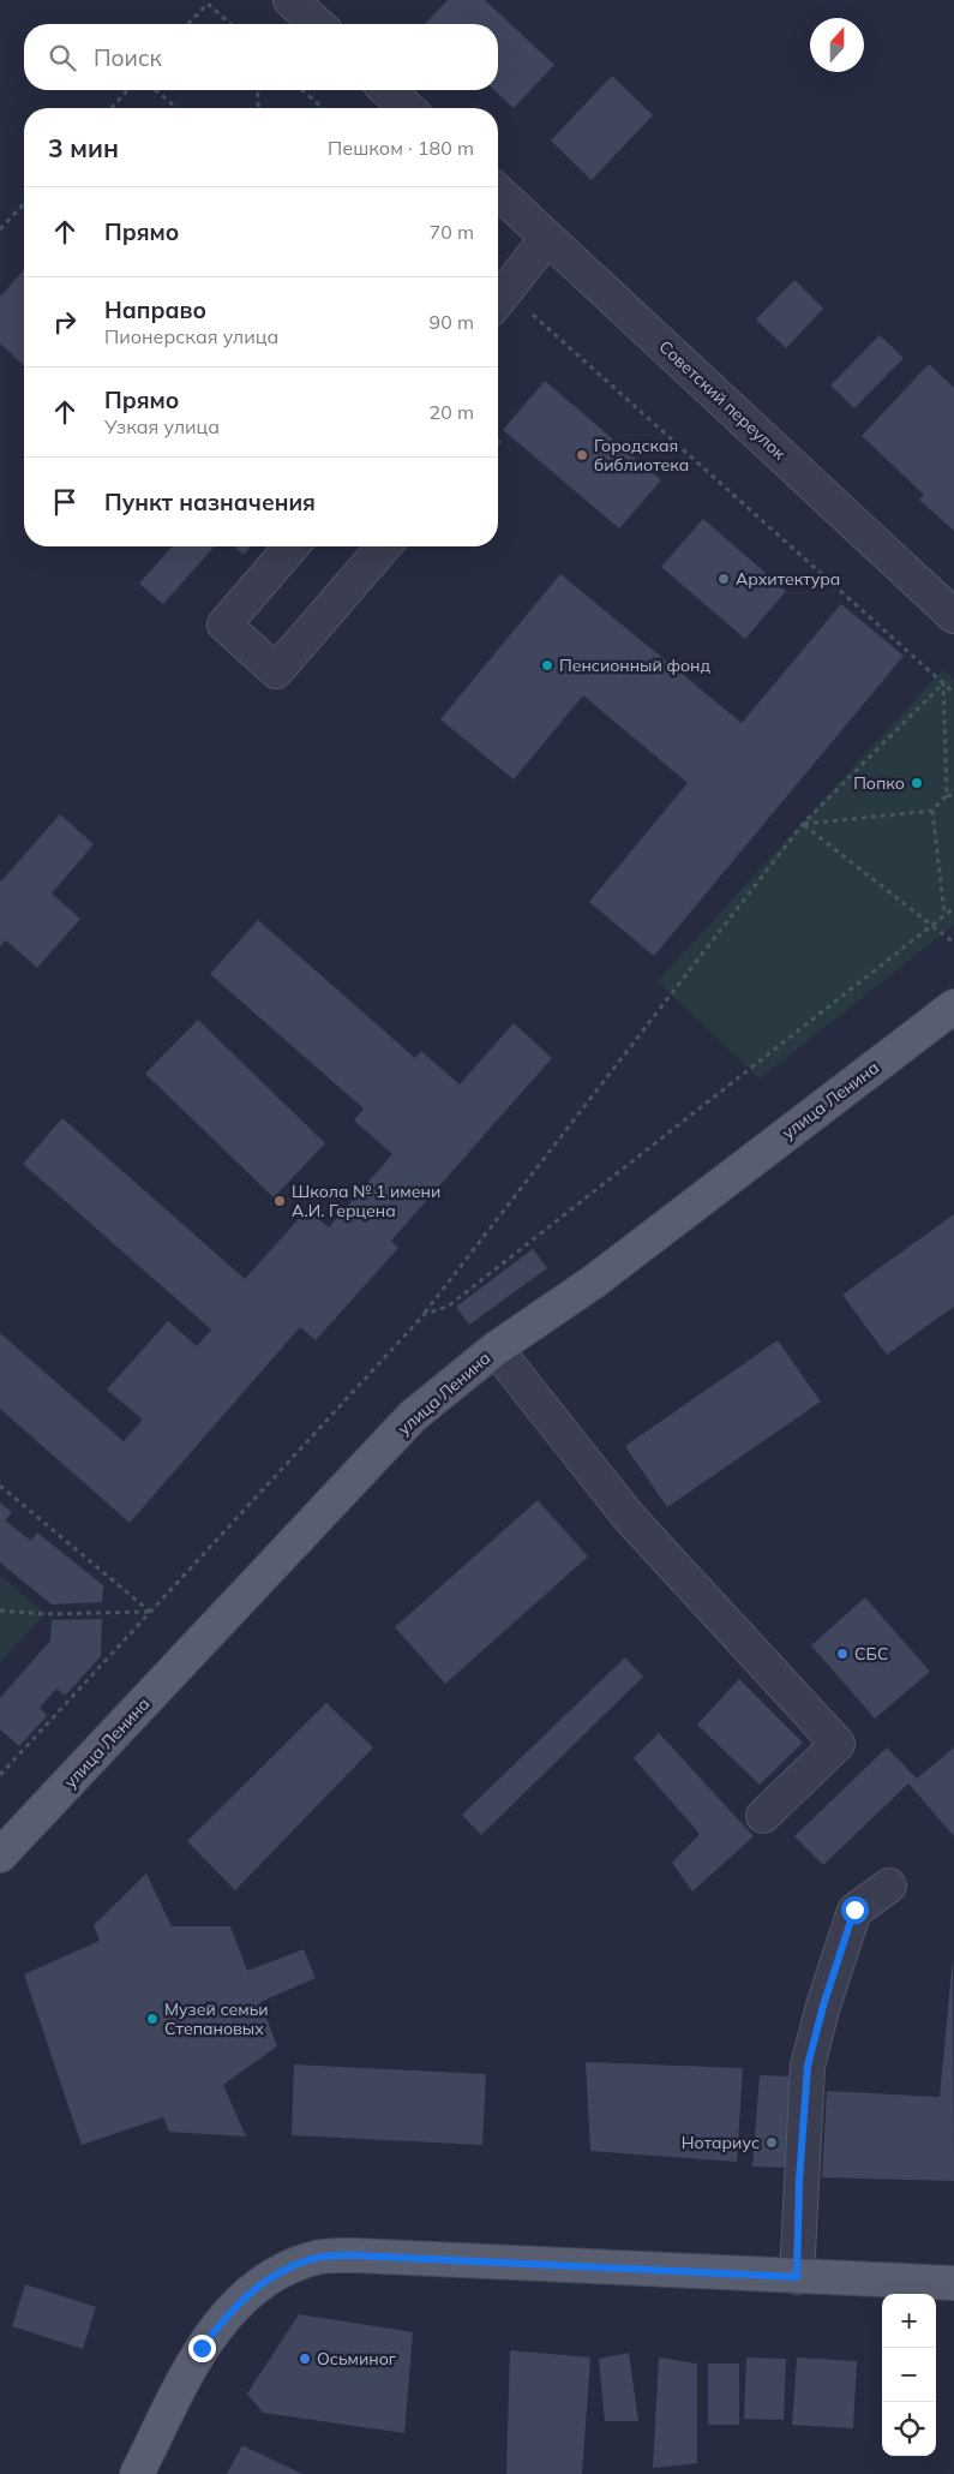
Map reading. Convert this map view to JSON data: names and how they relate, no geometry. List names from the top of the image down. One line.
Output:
{"streets":{"main road":["улица Ленина"],"street":["Советский переулок"]},"places":["Городская библиотека","Архитектура","Пенсионный фонд","Попко","Школа № 1 имени А.И. Герцена","СБС","Музей семьи Степановых","Нотариус","Осьминог"],"north":"top","page":{"search":"Поиск","heading":["3 мин","Пешком · 180 m"],"list":[["Прямо","70 m"],["Направо","Пионерская улица","90 m"],["Прямо","Узкая улица","20 m"],"Пункт назначения"],"map_buttons":["+","−"]}}
